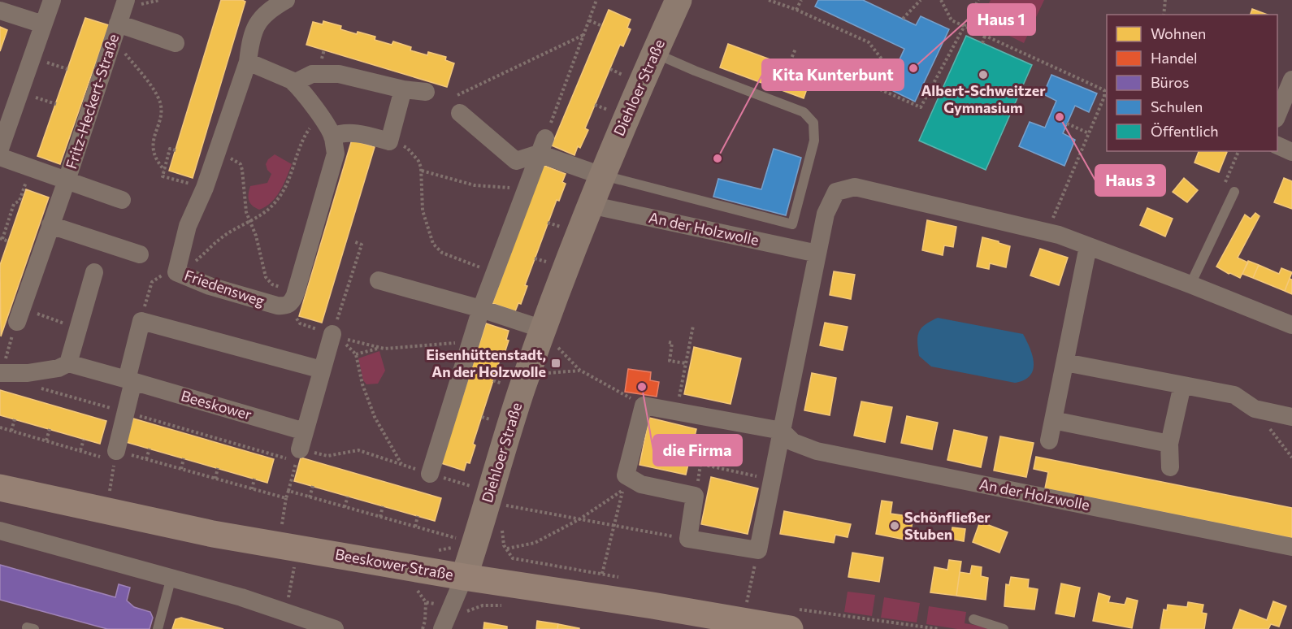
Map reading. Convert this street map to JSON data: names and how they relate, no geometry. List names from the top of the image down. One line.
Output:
{"streets":{"main road":["Beeskower Straße"],"street":["Diehloer Straße","Fritz-Heckert-Straße","An der Holzwolle","Friedensweg","Beeskower"]},"crossings":[["Diehloer Straße","An der Holzwolle"],["Diehloer Straße","Beeskower Straße"]],"places":{"other":["Haus 1","Albert-Schweitzer Gymnasium","Haus 3","Kita Kunterbunt","die Firma","Schönfließer Stuben"],"transit":["Eisenhüttenstadt, An der Holzwolle"]},"legend":["Wohnen","Handel","Büros","Schulen","Öffentlich"]}
